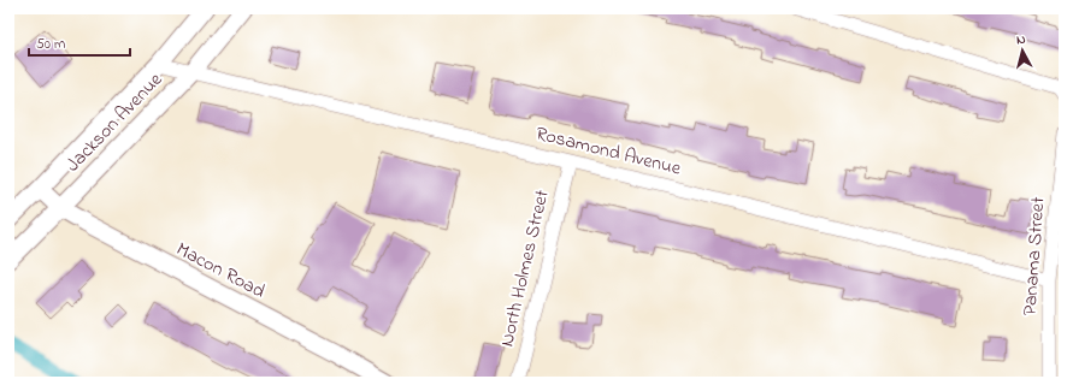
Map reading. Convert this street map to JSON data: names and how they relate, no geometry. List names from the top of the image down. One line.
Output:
{"streets":{"main road":["Jackson Avenue","Macon Road"],"street":["Rosamond Avenue","Panama Street","North Holmes Street"]},"crossings":[["Jackson Avenue","Rosamond Avenue"],["Jackson Avenue","Macon Road"],["Rosamond Avenue","Panama Street"],["Rosamond Avenue","North Holmes Street"]],"scale_bar":"50 m","north":"top"}
